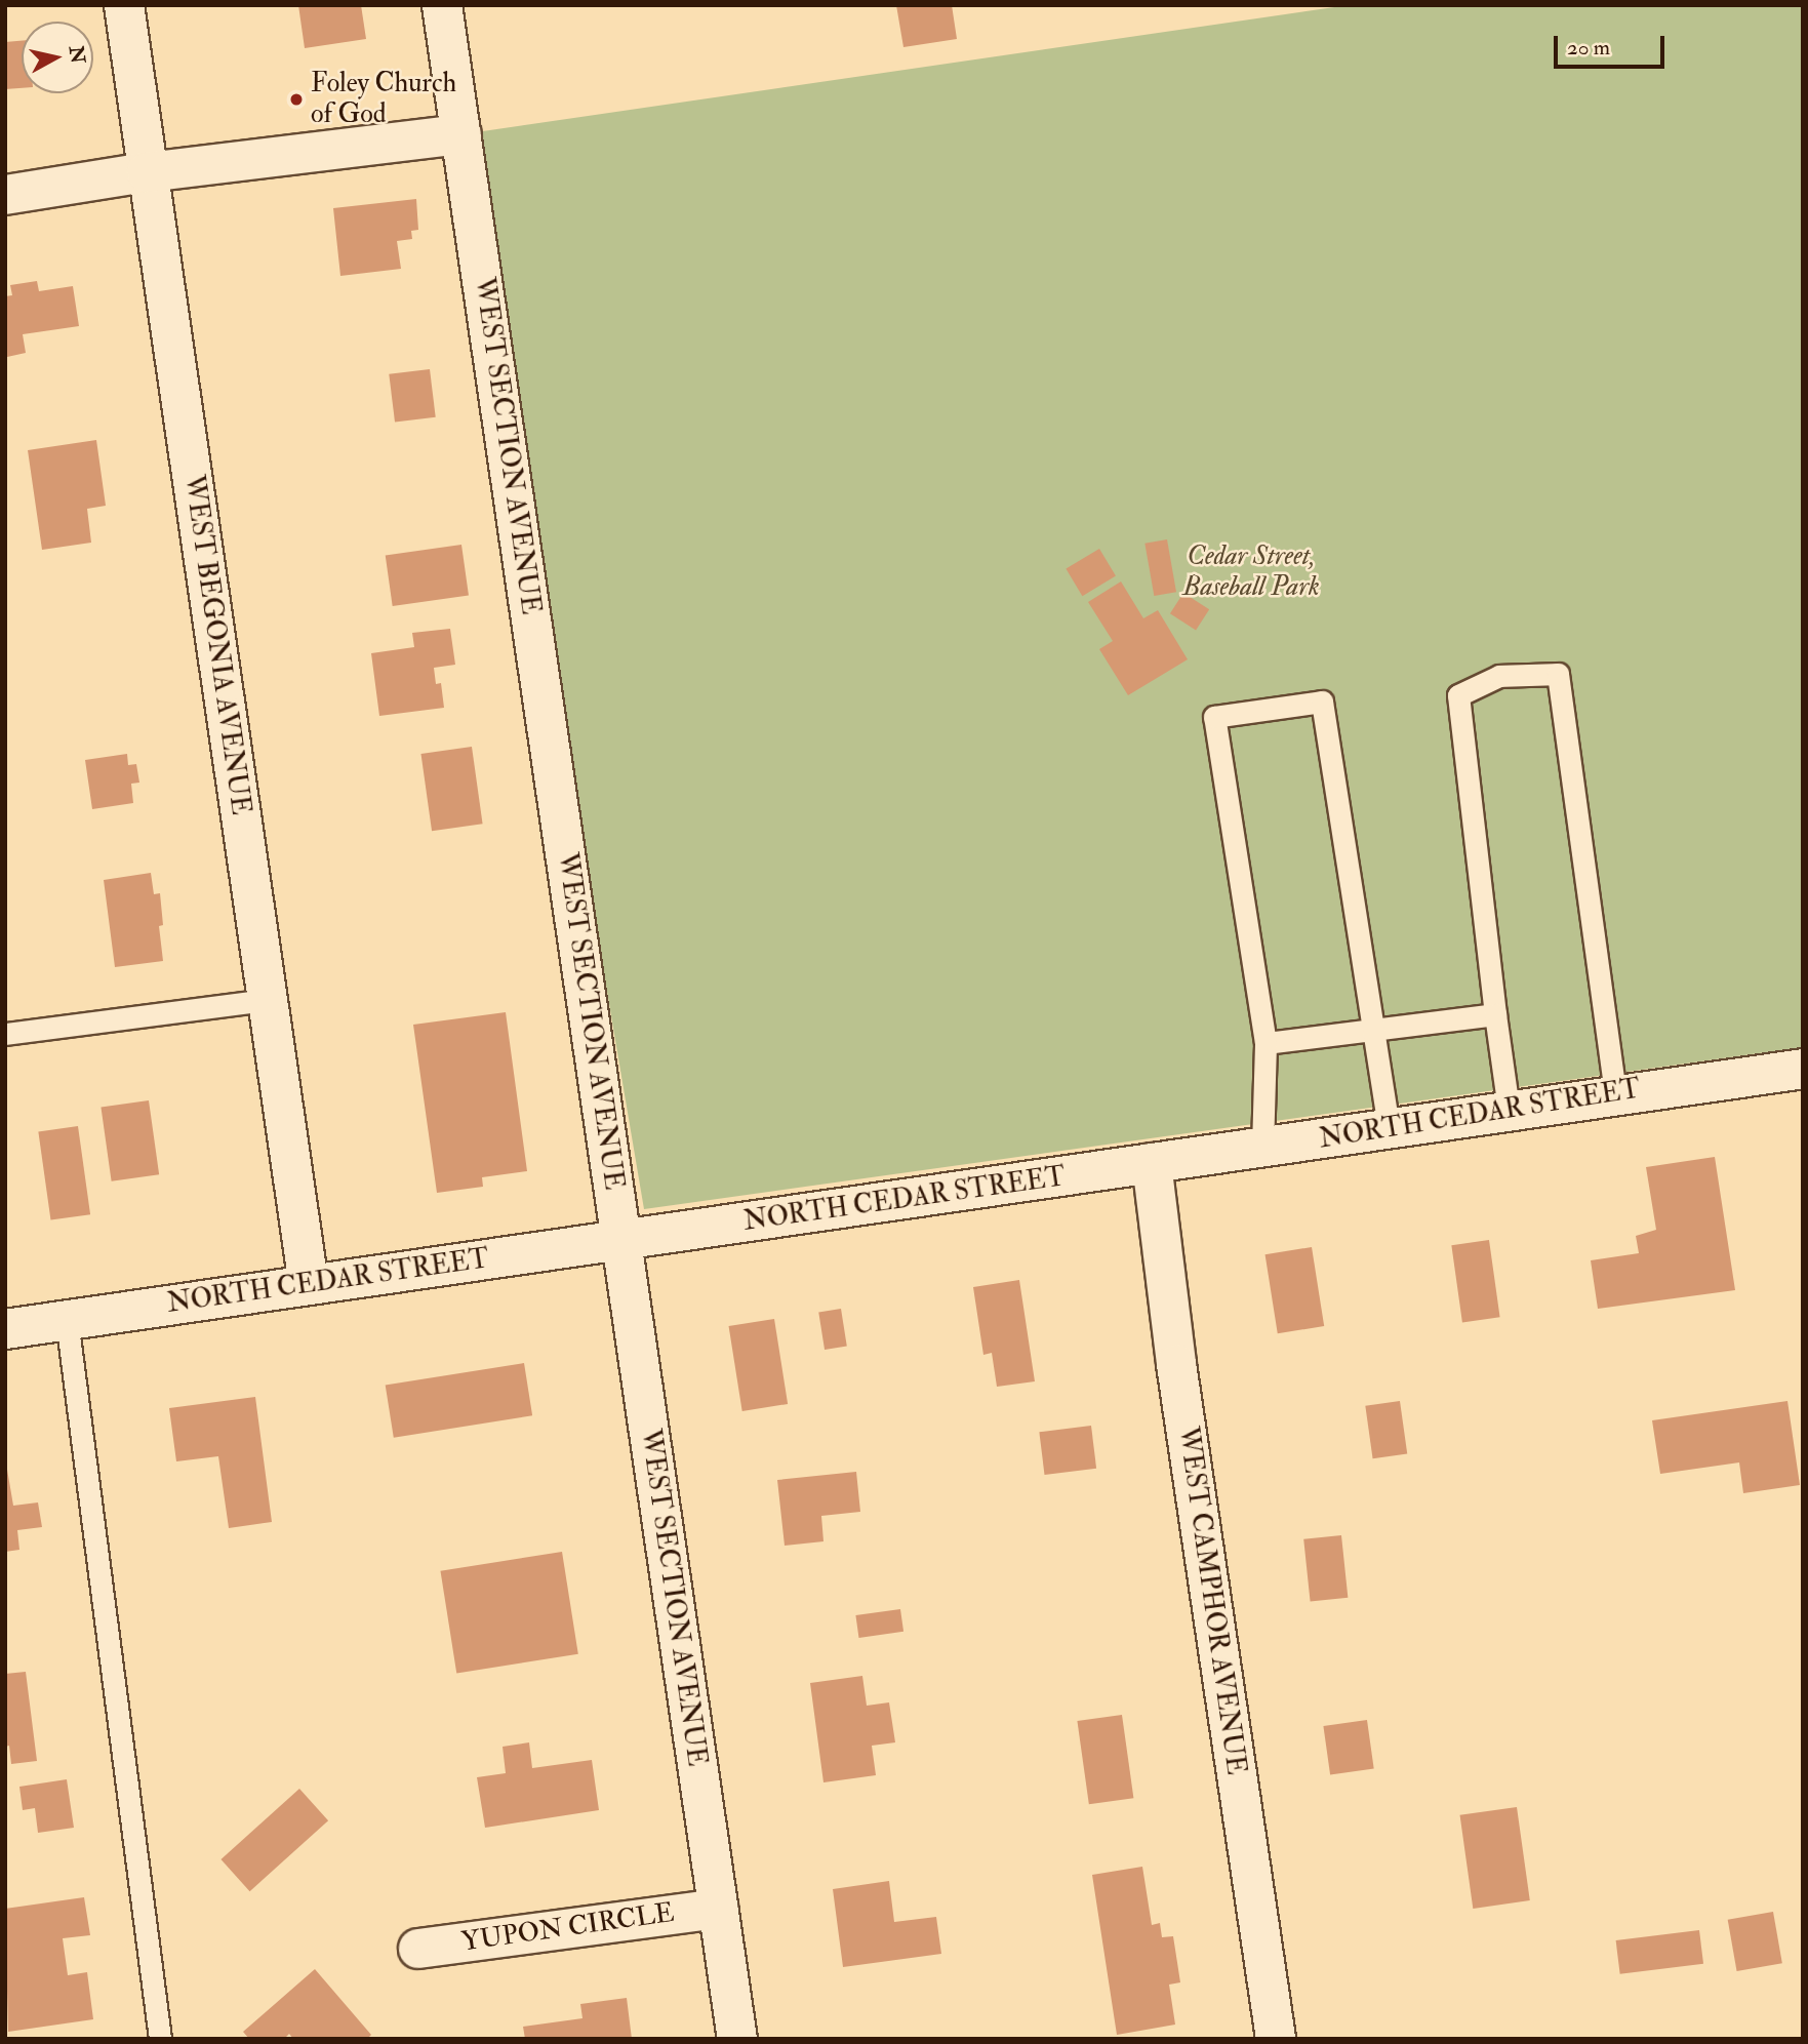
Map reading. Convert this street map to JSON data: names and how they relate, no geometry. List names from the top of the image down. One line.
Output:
{"streets":{"street":["WEST SECTION AVENUE","WEST BEGONIA AVENUE","NORTH CEDAR STREET","WEST CAMPHOR AVENUE","YUPON CIRCLE"]},"crossings":[["WEST SECTION AVENUE","NORTH CEDAR STREET"],["WEST SECTION AVENUE","YUPON CIRCLE"],["WEST BEGONIA AVENUE","NORTH CEDAR STREET"],["NORTH CEDAR STREET","WEST CAMPHOR AVENUE"]],"parks":["Cedar Street, Baseball Park"],"places":["Foley Church of God"],"scale_bar":"20 m","north":"right"}
